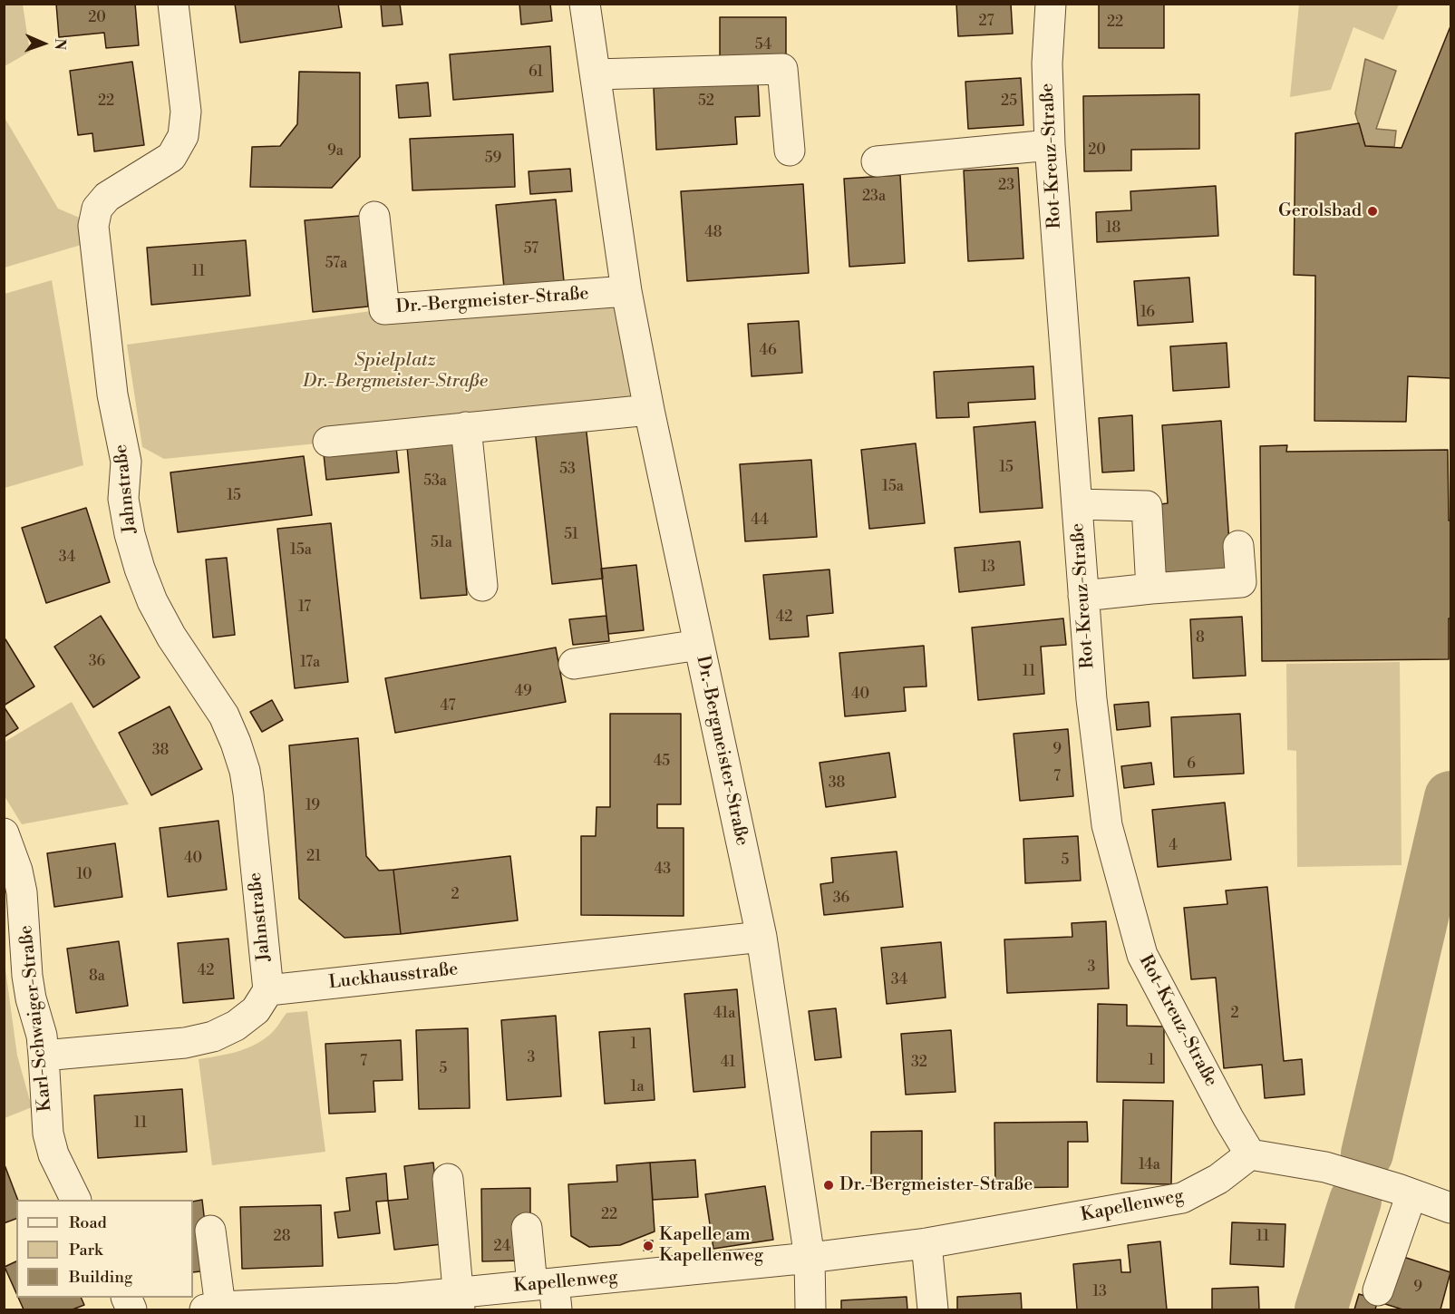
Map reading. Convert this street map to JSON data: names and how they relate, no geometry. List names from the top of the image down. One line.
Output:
{"streets":{"street":["Rot-Kreuz-Straße","Dr.-Bergmeister-Straße","Jahnstraße","Luckhausstraße","Karl-Schwaiger-Straße","Kapellenweg"]},"crossings":[["Rot-Kreuz-Straße","Kapellenweg"],["Dr.-Bergmeister-Straße","Luckhausstraße"],["Dr.-Bergmeister-Straße","Kapellenweg"],["Jahnstraße","Luckhausstraße"]],"parks":["Spielplatz Dr.-Bergmeister-Straße"],"places":["Gerolsbad","Dr.-Bergmeister-Straße","Kapelle am Kapellenweg"],"house_numbers":["20","27","22","54","61","22","52","25","20","9a","59","23","23a","18","48","57","57a","11","16","46","15","53","53a","15a","15","44","51","51a","15a","34","13","17","42","8","36","17a","11","49","40","47","9","38","45","6","7","38","19","4","21","40","5","43","10","2","36","3","42","8a","34","41a","2","1","3","1","7","41","32","5","1a","11","14a","22","28","11","24","9","13"],"legend":["Road","Park","Building"],"north":"right"}
